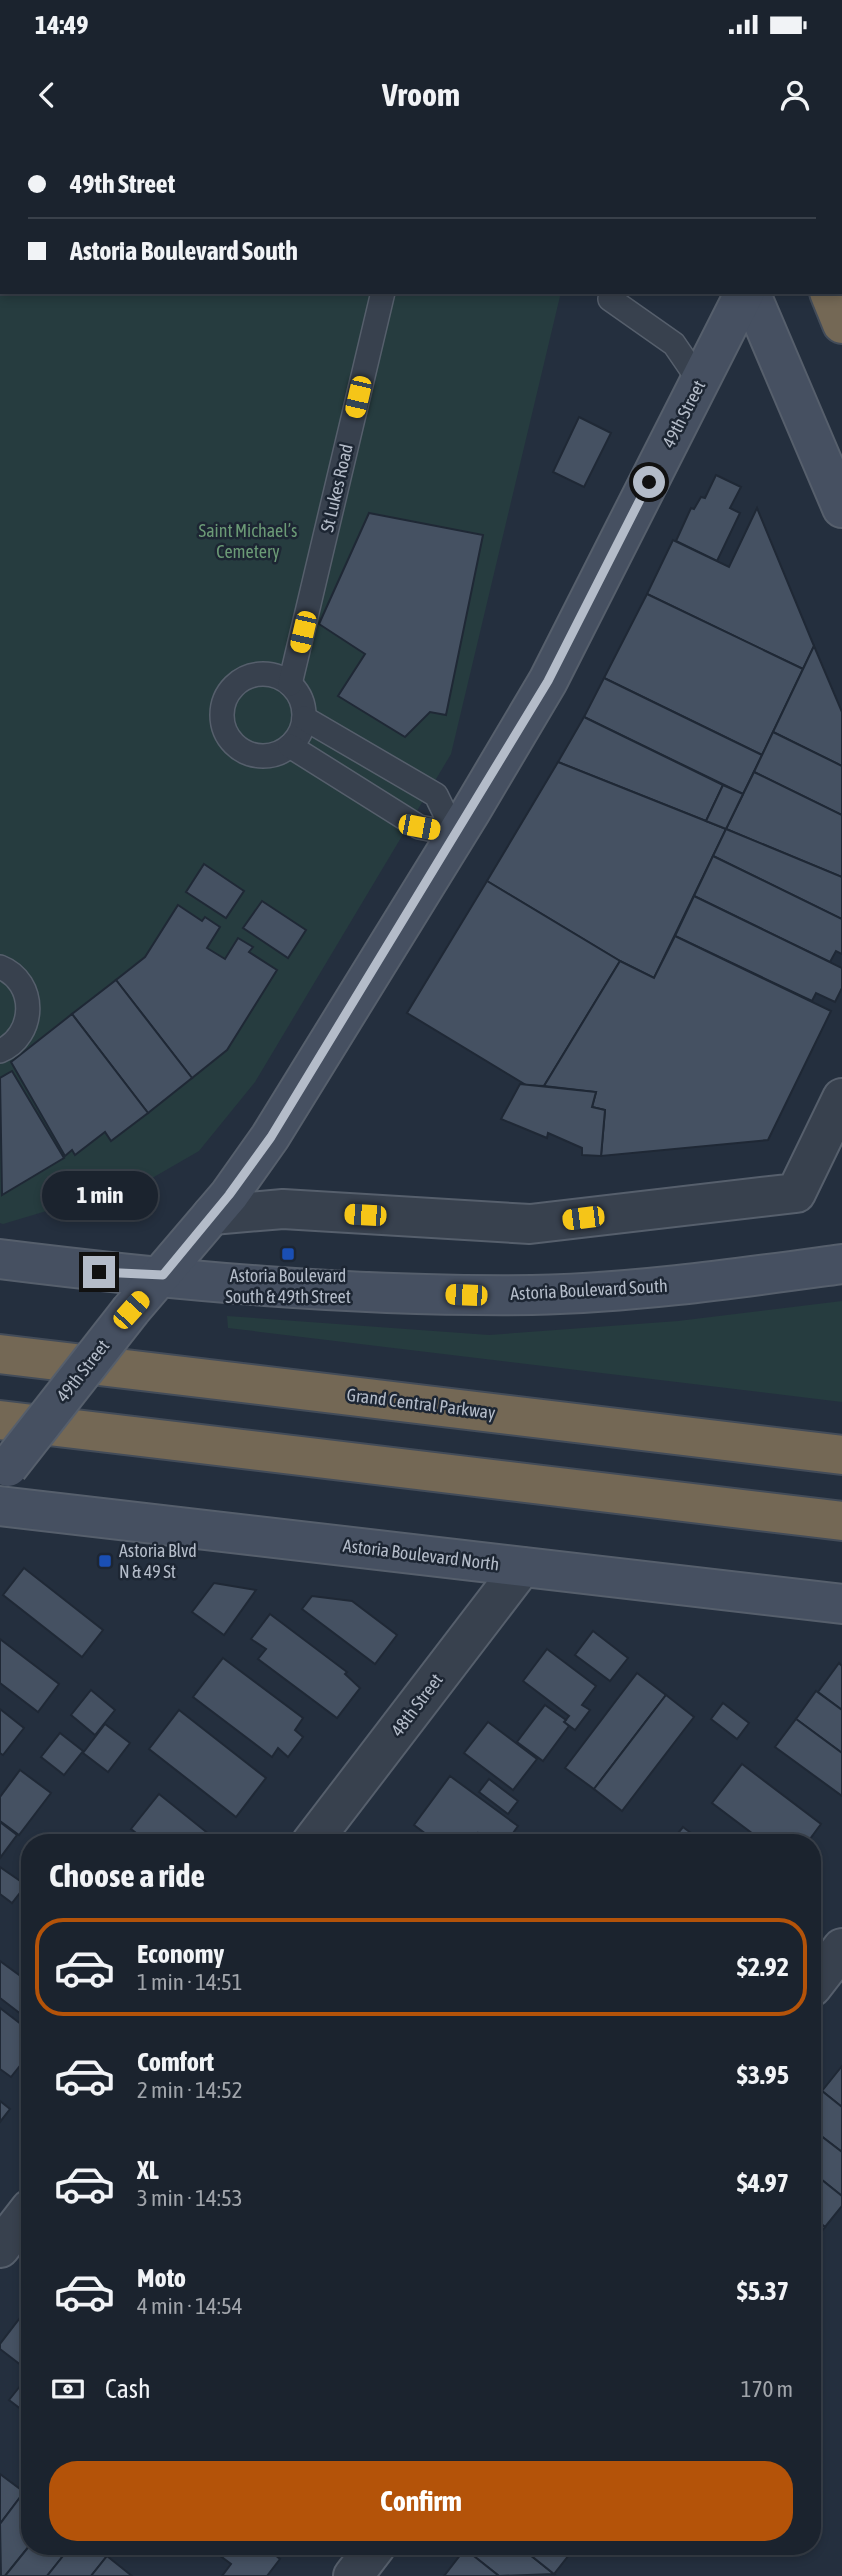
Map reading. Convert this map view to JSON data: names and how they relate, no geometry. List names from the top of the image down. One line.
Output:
{"streets":{"highway":["Grand Central Parkway"],"main road":["49th Street","Astoria Boulevard South","Astoria Boulevard North"],"street":["48th Street"],"lane":["St Lukes Road"]},"crossings":[["49th Street","Astoria Boulevard South"],["Astoria Boulevard North","48th Street"]],"parks":["Saint Michael’s Cemetery"],"places":{"transit":["Astoria Boulevard South & 49th Street","Astoria Blvd N & 49 St"]},"page":{"status":"14:49","header":"Vroom","banner":["49th Street","Astoria Boulevard South"],"bubble":"1 min","heading":"Choose a ride","list":[{"name":"Economy","note":"1 min · 14:51","value":"$2.92"},{"name":"Comfort","note":"2 min · 14:52","value":"$3.95"},{"name":"XL","note":"3 min · 14:53","value":"$4.97"},{"name":"Moto","note":"4 min · 14:54","value":"$5.37"}],"pay":["Cash","170 m"],"buttons":"Confirm"}}
